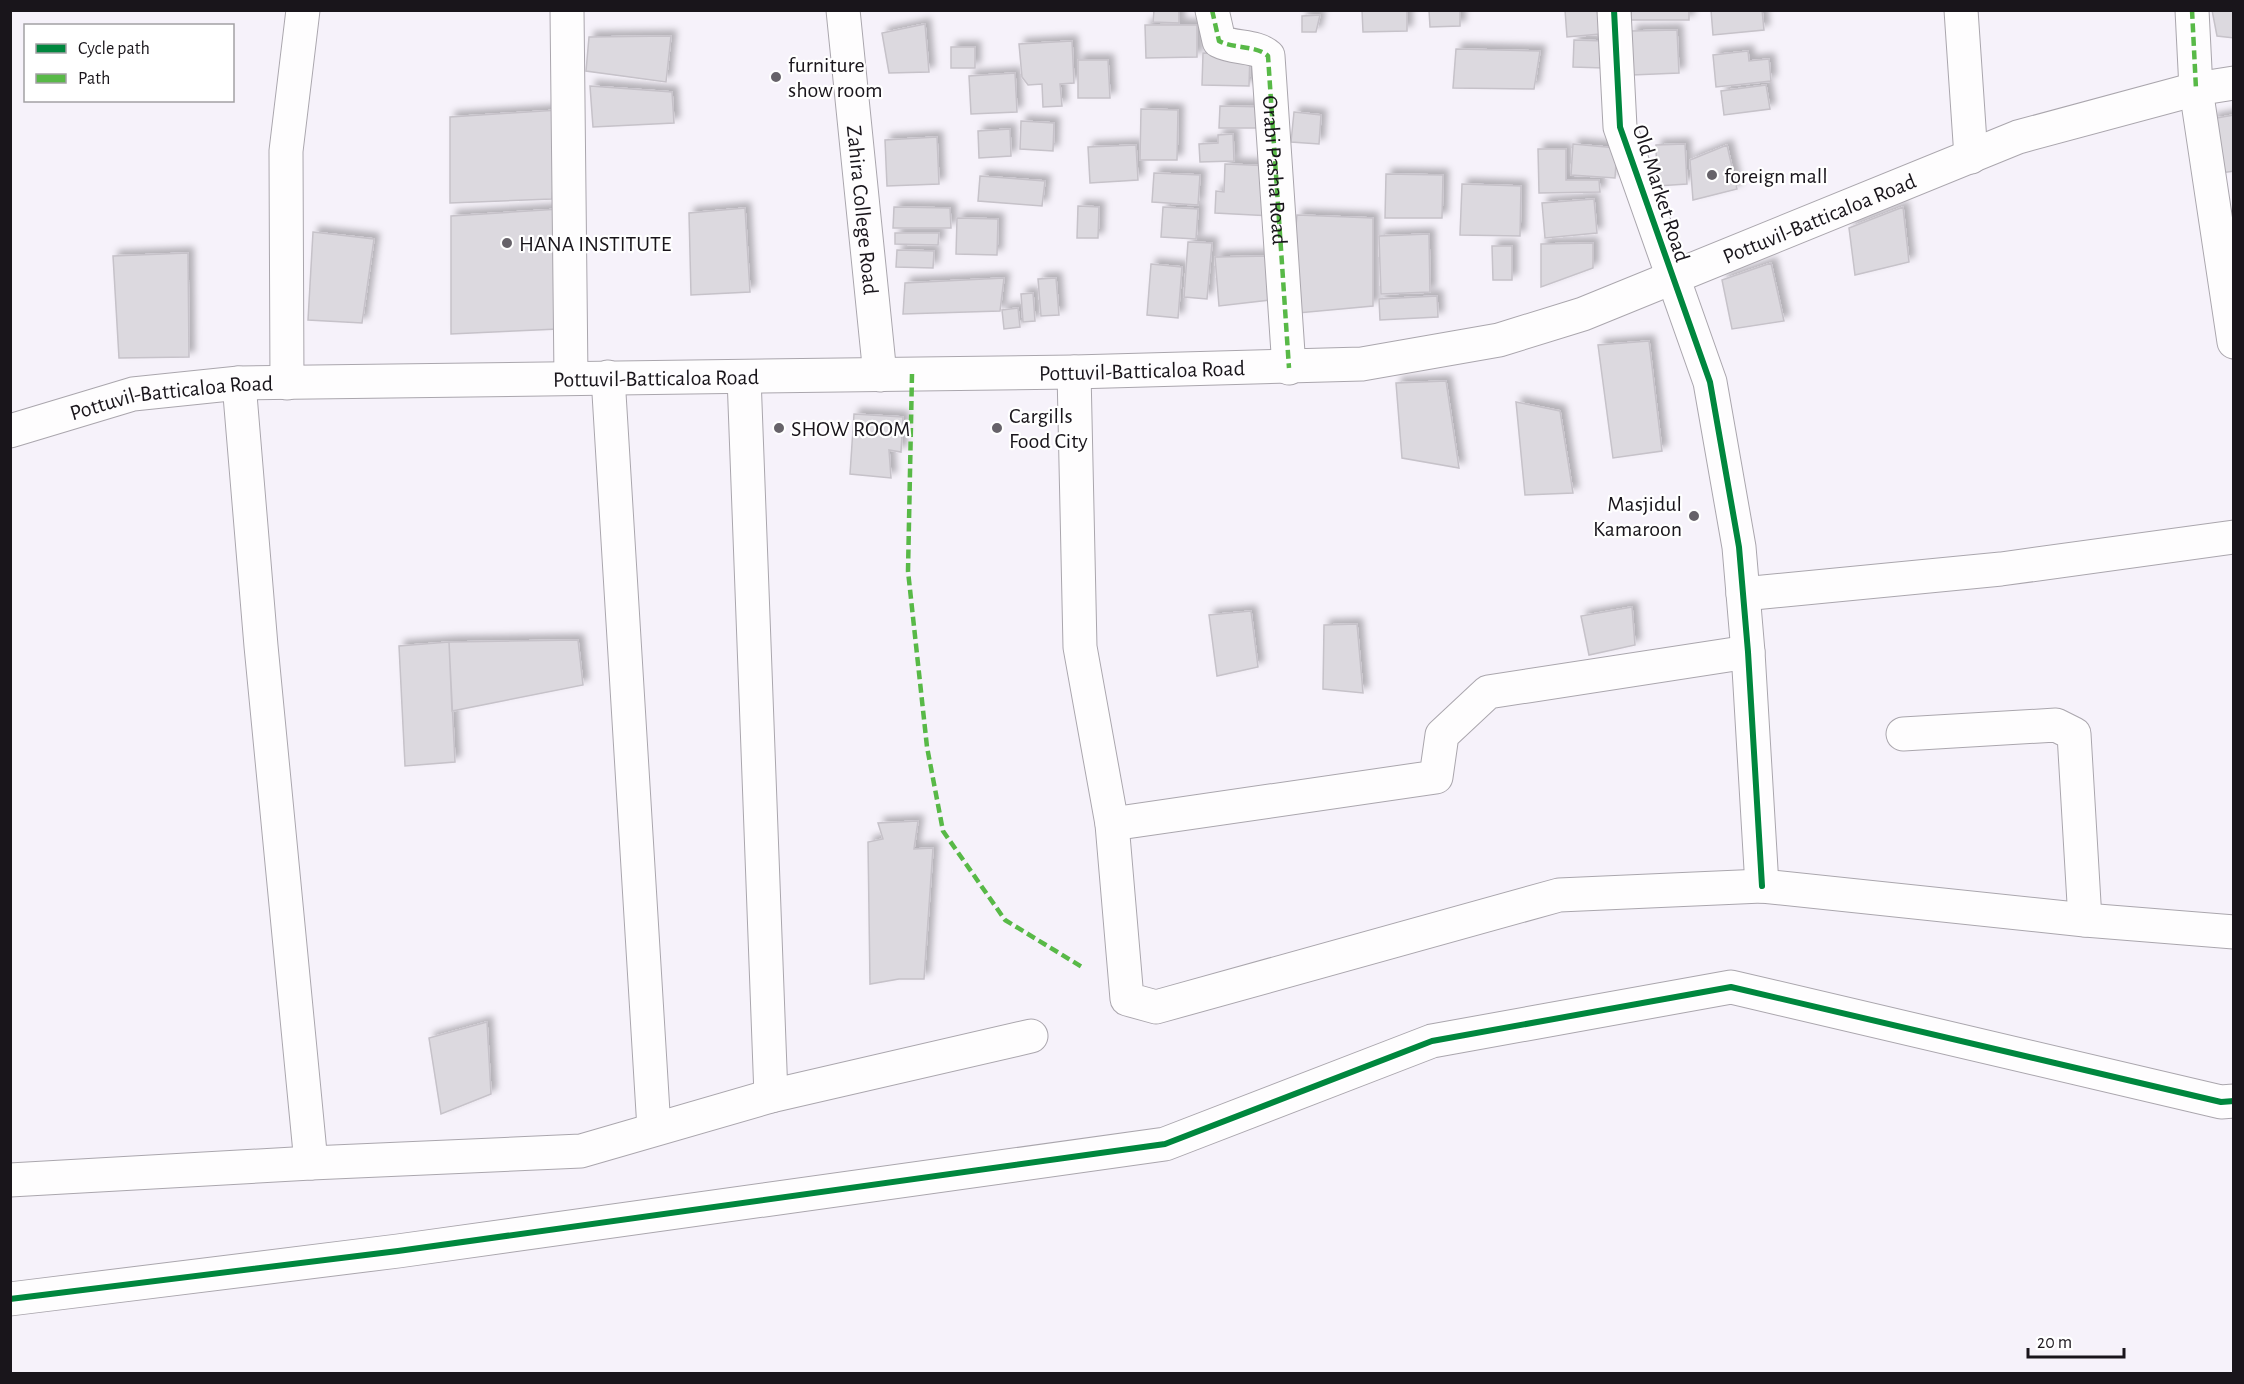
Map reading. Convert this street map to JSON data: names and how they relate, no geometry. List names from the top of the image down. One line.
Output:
{"streets":{"main road":["Orabi Pasha Road","Old Market Road","Zahira College Road","Pottuvil-Batticaloa Road"]},"crossings":[["Orabi Pasha Road","Pottuvil-Batticaloa Road"],["Old Market Road","Pottuvil-Batticaloa Road"],["Zahira College Road","Pottuvil-Batticaloa Road"]],"places":["furniture show room","foreign mall","HANA INSTITUTE","SHOW ROOM","Cargills Food City","Masjidul Kamaroon"],"legend":["Cycle path","Path"],"scale_bar":"20 m"}
